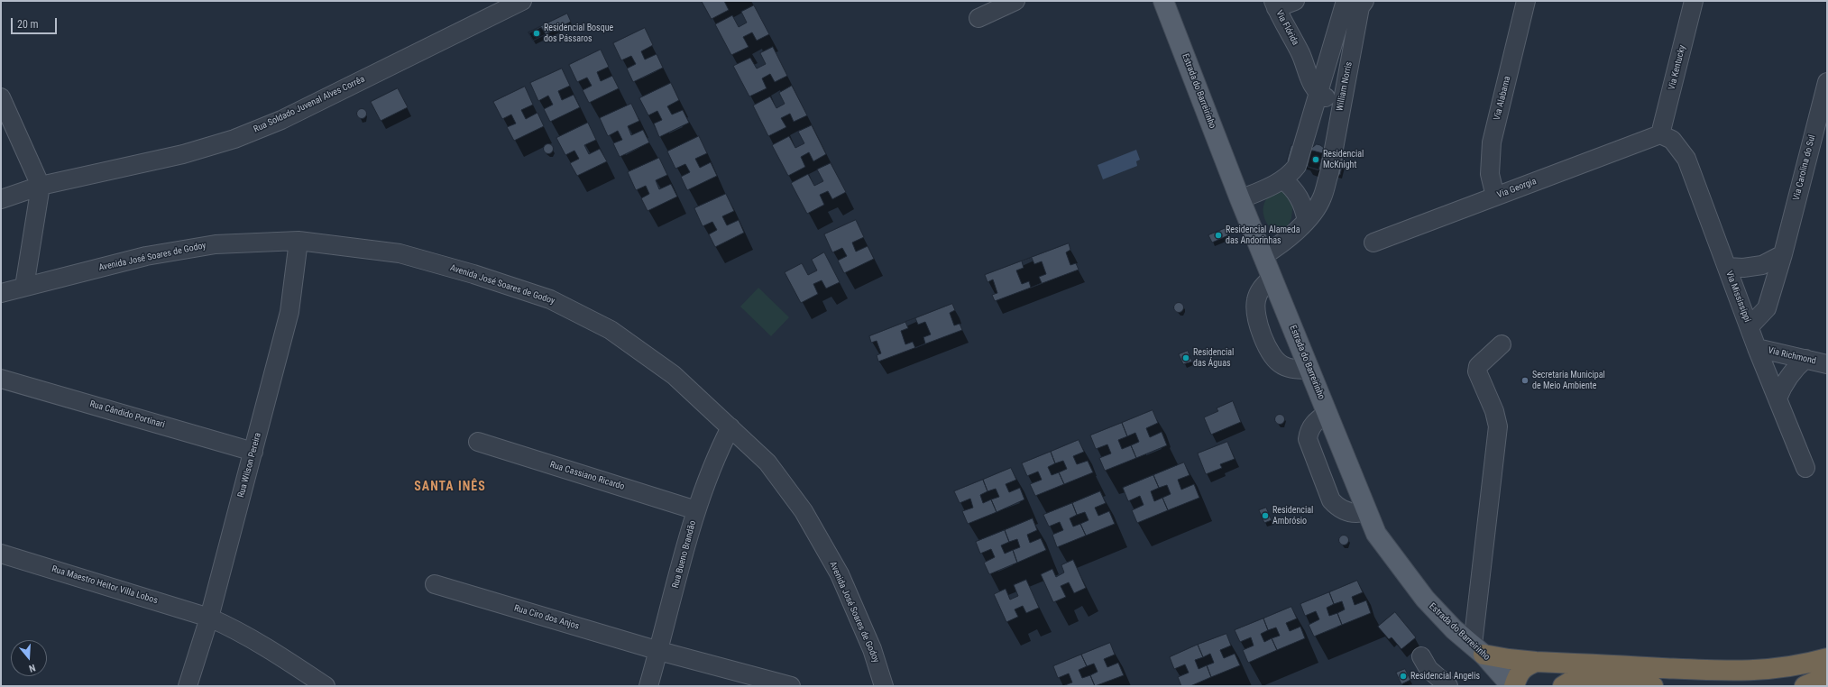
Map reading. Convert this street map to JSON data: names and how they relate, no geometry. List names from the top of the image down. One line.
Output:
{"streets":{"main road":["Estrada do Barreirinho"],"street":["Via Flórida","Via Kentucky","William Norris","Via Alabama","Rua Soldado Juvenal Alves Corrêa","Via Carolina do Sul","Via Georgia","Avenida José Soares de Godoy","Via Mississippi","Via Richmond","Rua Cândido Portinari","Rua Wilson Pereira","Rua Cassiano Ricardo","Rua Bueno Brandão","Rua Maestro Heitor Villa Lobos","Rua Ciro dos Anjos"]},"crossings":[["Via Kentucky","Via Georgia"],["Via Kentucky","Via Mississippi"],["William Norris","Estrada do Barreirinho"],["Via Alabama","Via Georgia"],["Via Carolina do Sul","Via Mississippi"],["Via Georgia","Via Mississippi"],["Avenida José Soares de Godoy","Rua Wilson Pereira"],["Avenida José Soares de Godoy","Rua Bueno Brandão"],["Via Mississippi","Via Richmond"],["Rua Cândido Portinari","Rua Wilson Pereira"],["Rua Wilson Pereira","Rua Maestro Heitor Villa Lobos"],["Rua Cassiano Ricardo","Rua Bueno Brandão"],["Rua Bueno Brandão","Rua Ciro dos Anjos"]],"districts":["SANTA INÊS"],"places":["Residencial Bosque dos Pássaros","Residencial McKnight","Residencial Alameda das Andorinhas","Residencial das Águas","Secretaria Municipal de Meio Ambiente","Residencial Ambrósio","Residencial Angelis"],"scale_bar":"20 m","north":"bottom"}
